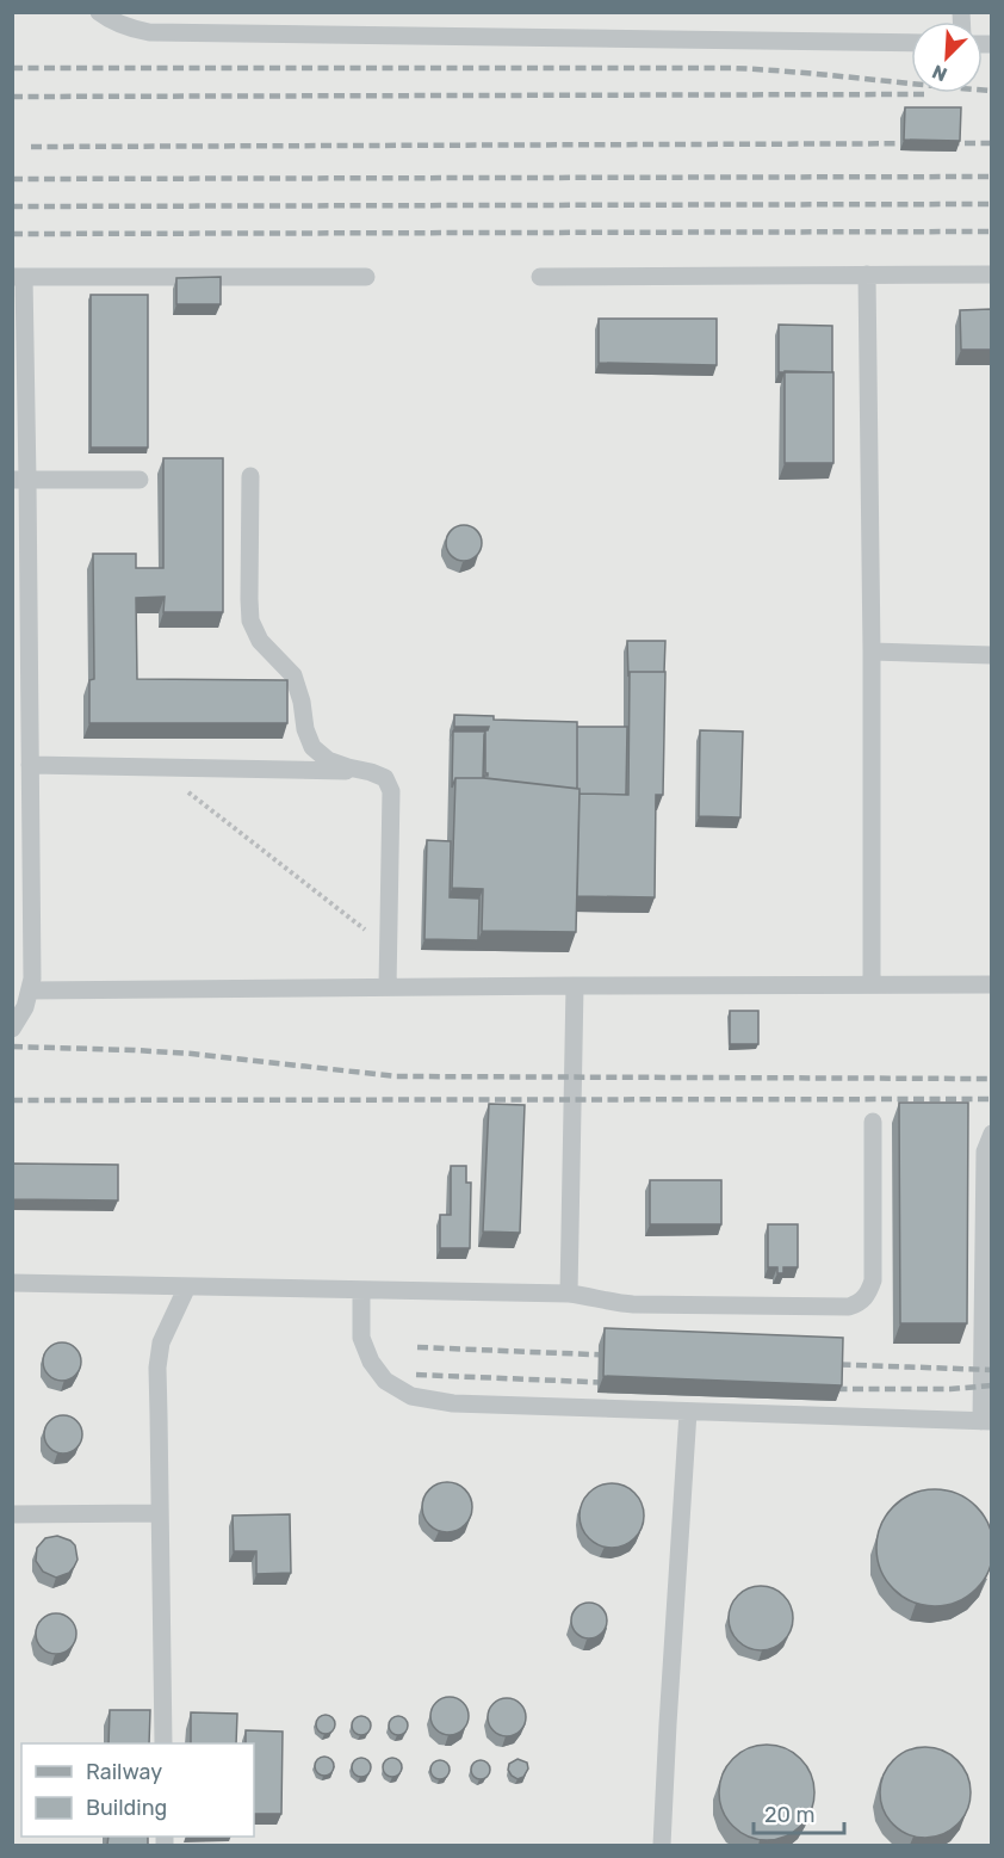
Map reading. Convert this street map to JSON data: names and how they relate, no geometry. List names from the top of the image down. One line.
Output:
{"legend":["Railway","Building"],"scale_bar":"20 m","north":"bottom left"}
